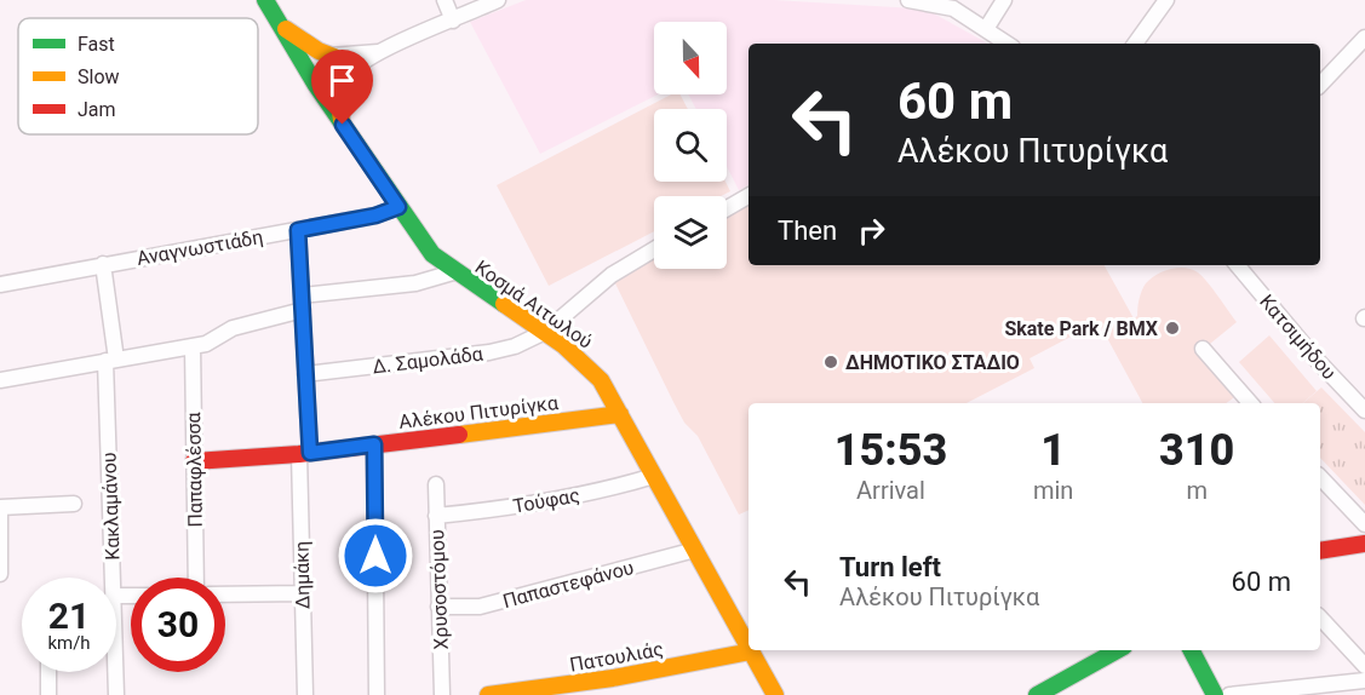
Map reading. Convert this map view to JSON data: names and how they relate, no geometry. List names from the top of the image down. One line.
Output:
{"streets":{"street":["Αναγνωστιάδη","Κοσμά Αιτωλού","Κατσιμήδου","Δ. Σαμολάδα","Αλέκου Πιτυρίγκα","Παπαφλέσσα","Τούφας","Κακλαμάνου","Δημάκη","Παπαστεφάνου","Χρυσοστόμου","Πατουλιάς"]},"crossings":[["Αναγνωστιάδη","Κοσμά Αιτωλού"],["Αναγνωστιάδη","Κακλαμάνου"],["Αναγνωστιάδη","Δημάκη"],["Κοσμά Αιτωλού","Δ. Σαμολάδα"],["Κοσμά Αιτωλού","Αλέκου Πιτυρίγκα"],["Κοσμά Αιτωλού","Τούφας"],["Κοσμά Αιτωλού","Παπαστεφάνου"],["Κοσμά Αιτωλού","Πατουλιάς"],["Δ. Σαμολάδα","Δημάκη"],["Αλέκου Πιτυρίγκα","Παπαφλέσσα"],["Αλέκου Πιτυρίγκα","Δημάκη"],["Τούφας","Χρυσοστόμου"],["Παπαστεφάνου","Χρυσοστόμου"]],"places":["Skate Park / BMX","ΔΗΜΟΤΙΚΟ ΣΤΑΔΙΟ"],"legend":["Fast","Slow","Jam"],"north":"bottom","page":{"turn":["60 m","Αλέκου Πιτυρίγκα"],"then":"Then","eta":["15:53","Arrival","1","min","310","m"],"list":[{"name":"Turn left","note":"Αλέκου Πιτυρίγκα","value":"60 m"}],"speed":"21 km/h","limit":"30"}}
